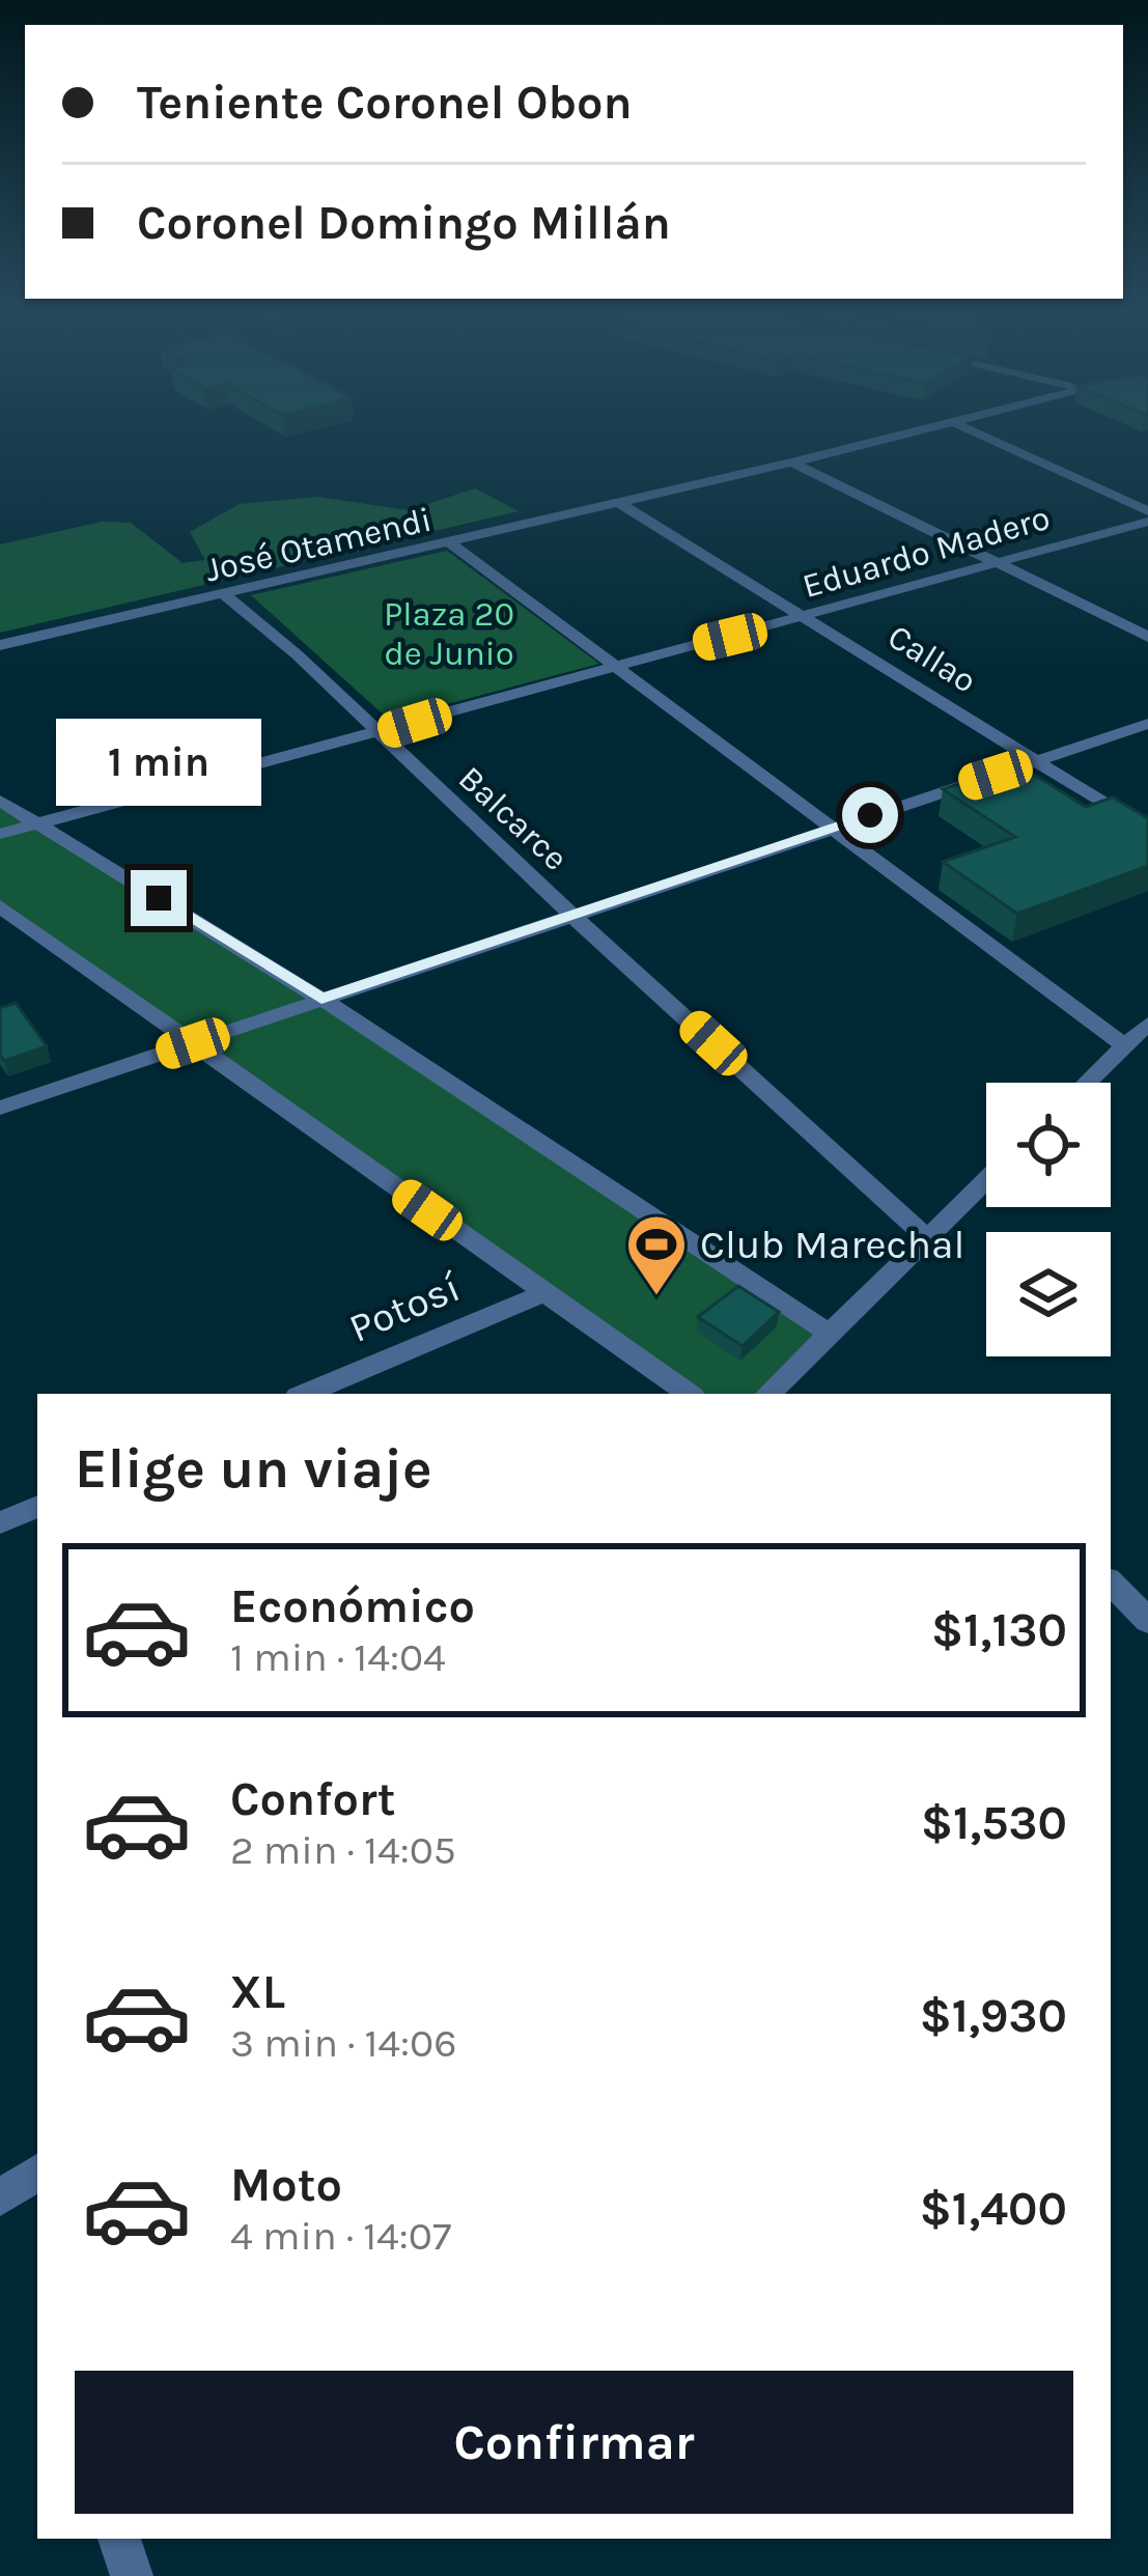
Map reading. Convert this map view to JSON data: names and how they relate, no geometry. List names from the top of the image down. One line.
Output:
{"streets":{"street":["José Otamendi","Eduardo Madero","Callao","Balcarce","Potosí"]},"crossings":[["José Otamendi","Callao"],["José Otamendi","Balcarce"],["Eduardo Madero","Callao"],["Eduardo Madero","Balcarce"]],"parks":["Plaza 20 de Junio"],"places":{"sports":["Club Marechal"]},"page":{"banner":["Teniente Coronel Obon","Coronel Domingo Millán"],"bubble":"1 min","heading":"Elige un viaje","list":[{"name":"Económico","note":"1 min · 14:04","value":"$1,130"},{"name":"Confort","note":"2 min · 14:05","value":"$1,530"},{"name":"XL","note":"3 min · 14:06","value":"$1,930"},{"name":"Moto","note":"4 min · 14:07","value":"$1,400"}],"buttons":"Confirmar"}}
